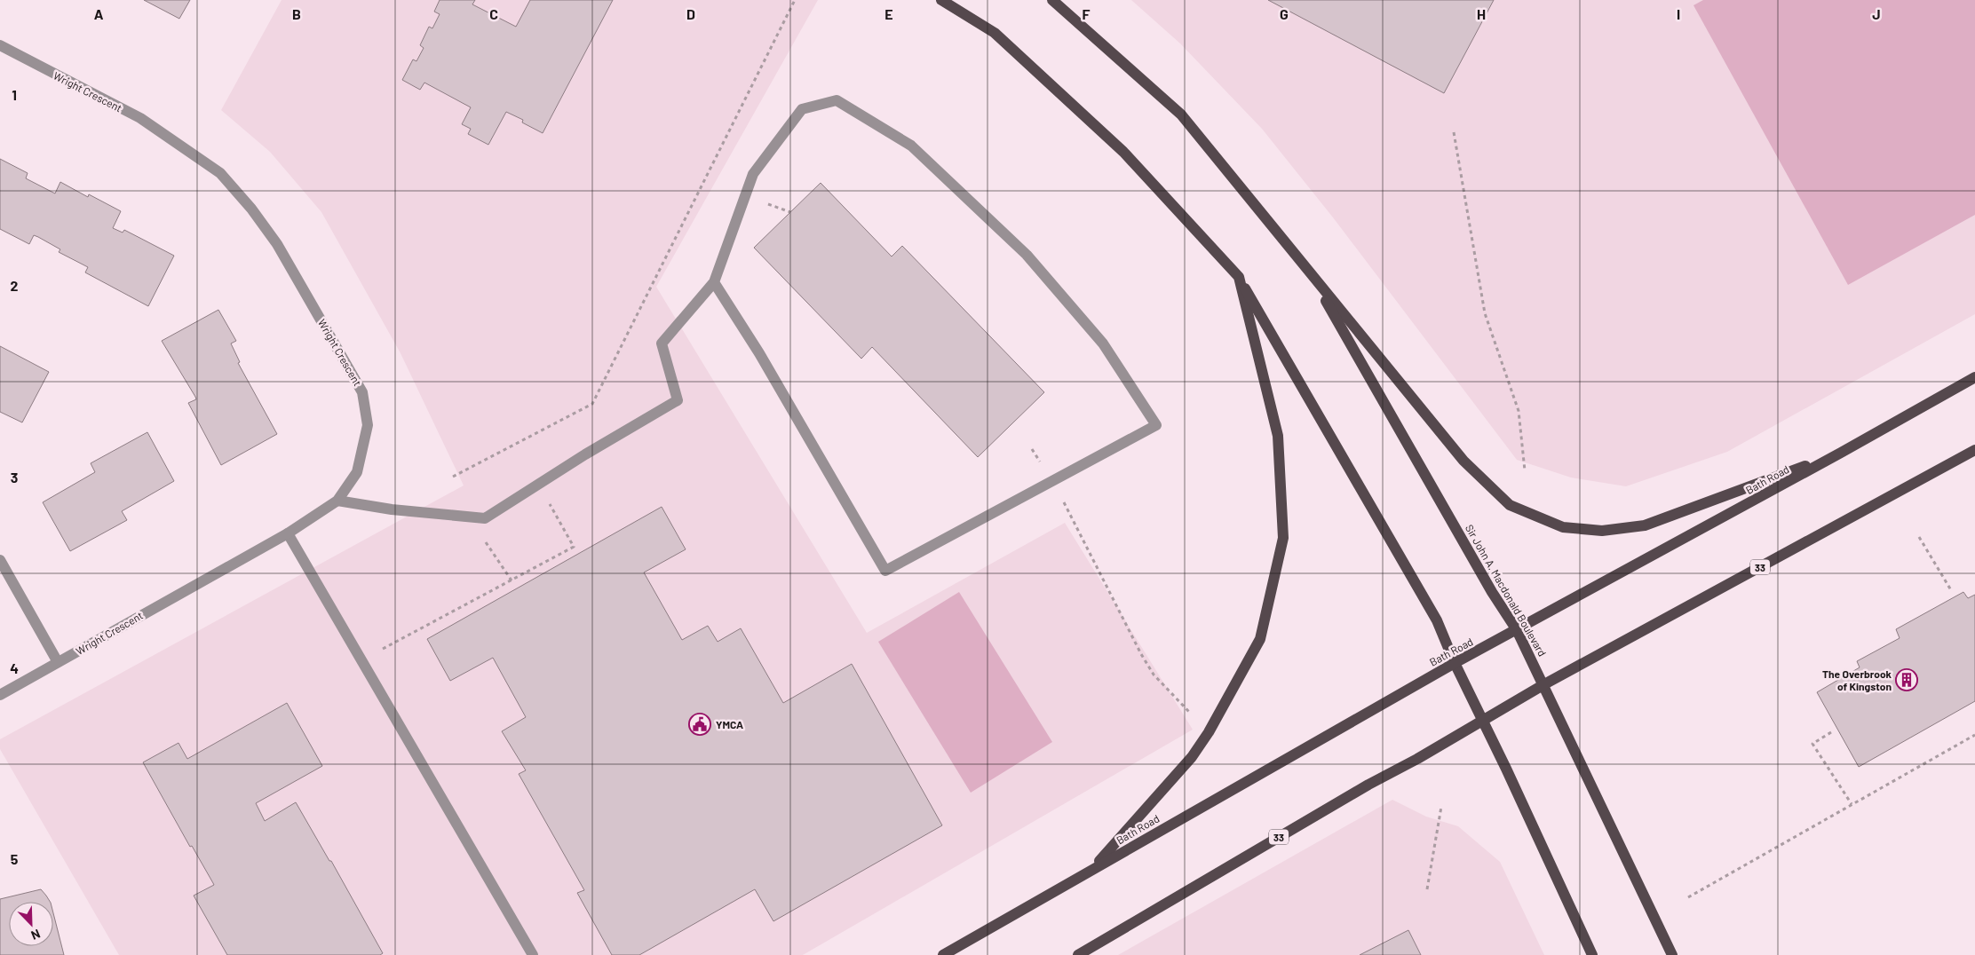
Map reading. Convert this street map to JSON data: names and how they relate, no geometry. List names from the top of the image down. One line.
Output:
{"streets":{"main road":["Bath Road","33","Sir John A. Macdonald Boulevard"],"street":["Wright Crescent"]},"crossings":[["Bath Road","Sir John A. Macdonald Boulevard"],["33","Sir John A. Macdonald Boulevard"]],"places":{"building":["The Overbrook of Kingston"],"public building":["YMCA"]},"north":"bottom right","grid":{"columns":["A","B","C","D","E","F","G","H","I","J"],"rows":["1","2","3","4","5"]}}
